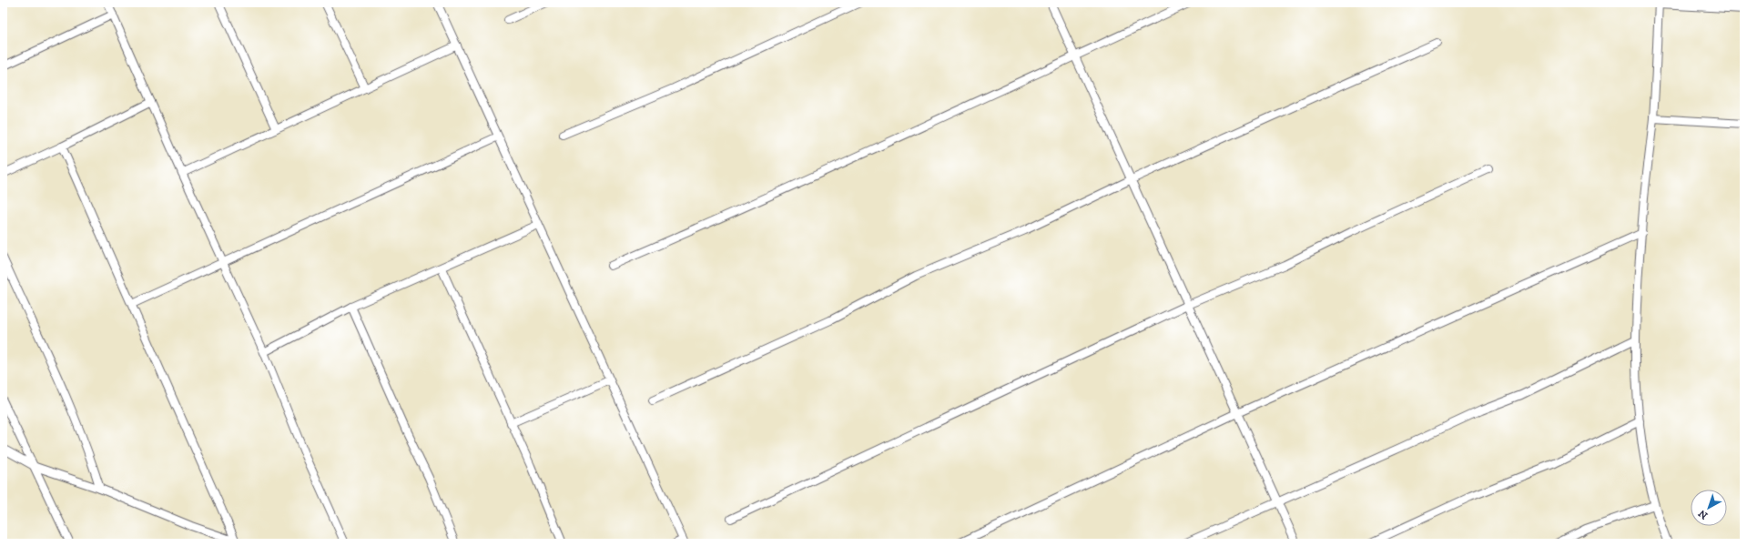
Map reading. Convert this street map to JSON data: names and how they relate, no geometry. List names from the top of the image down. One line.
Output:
{"north":"bottom left"}
